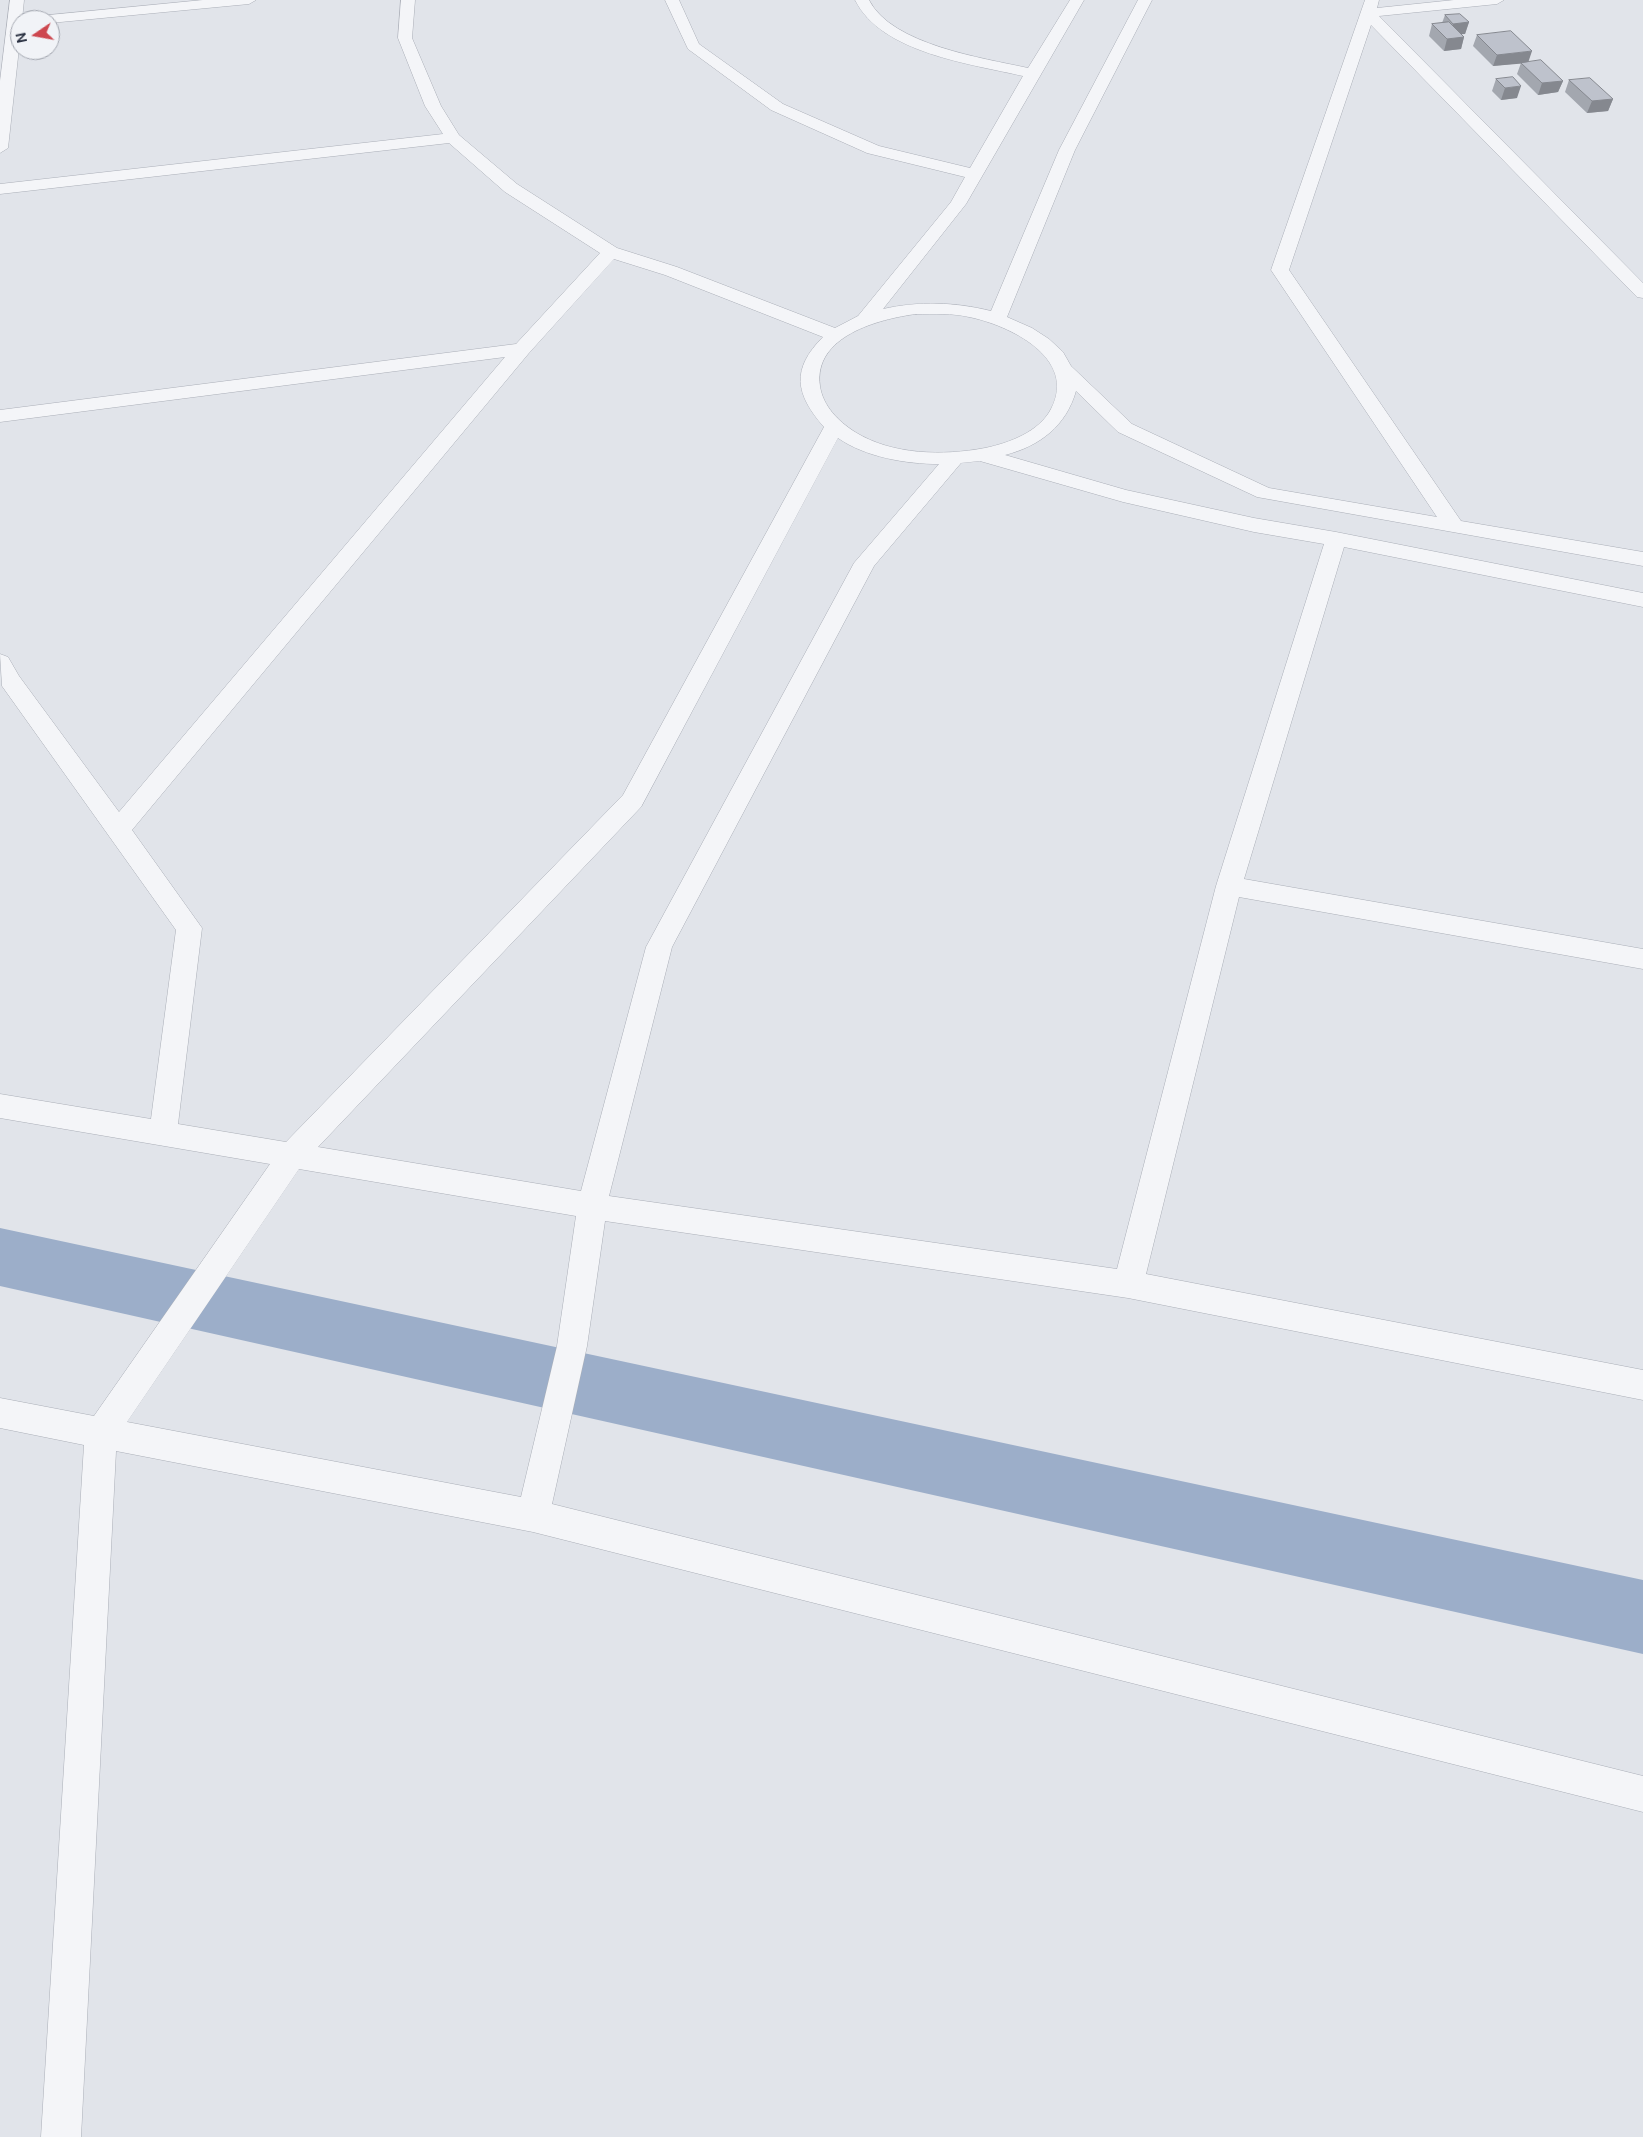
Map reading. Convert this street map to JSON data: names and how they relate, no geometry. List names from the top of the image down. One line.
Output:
{"north":"left"}
